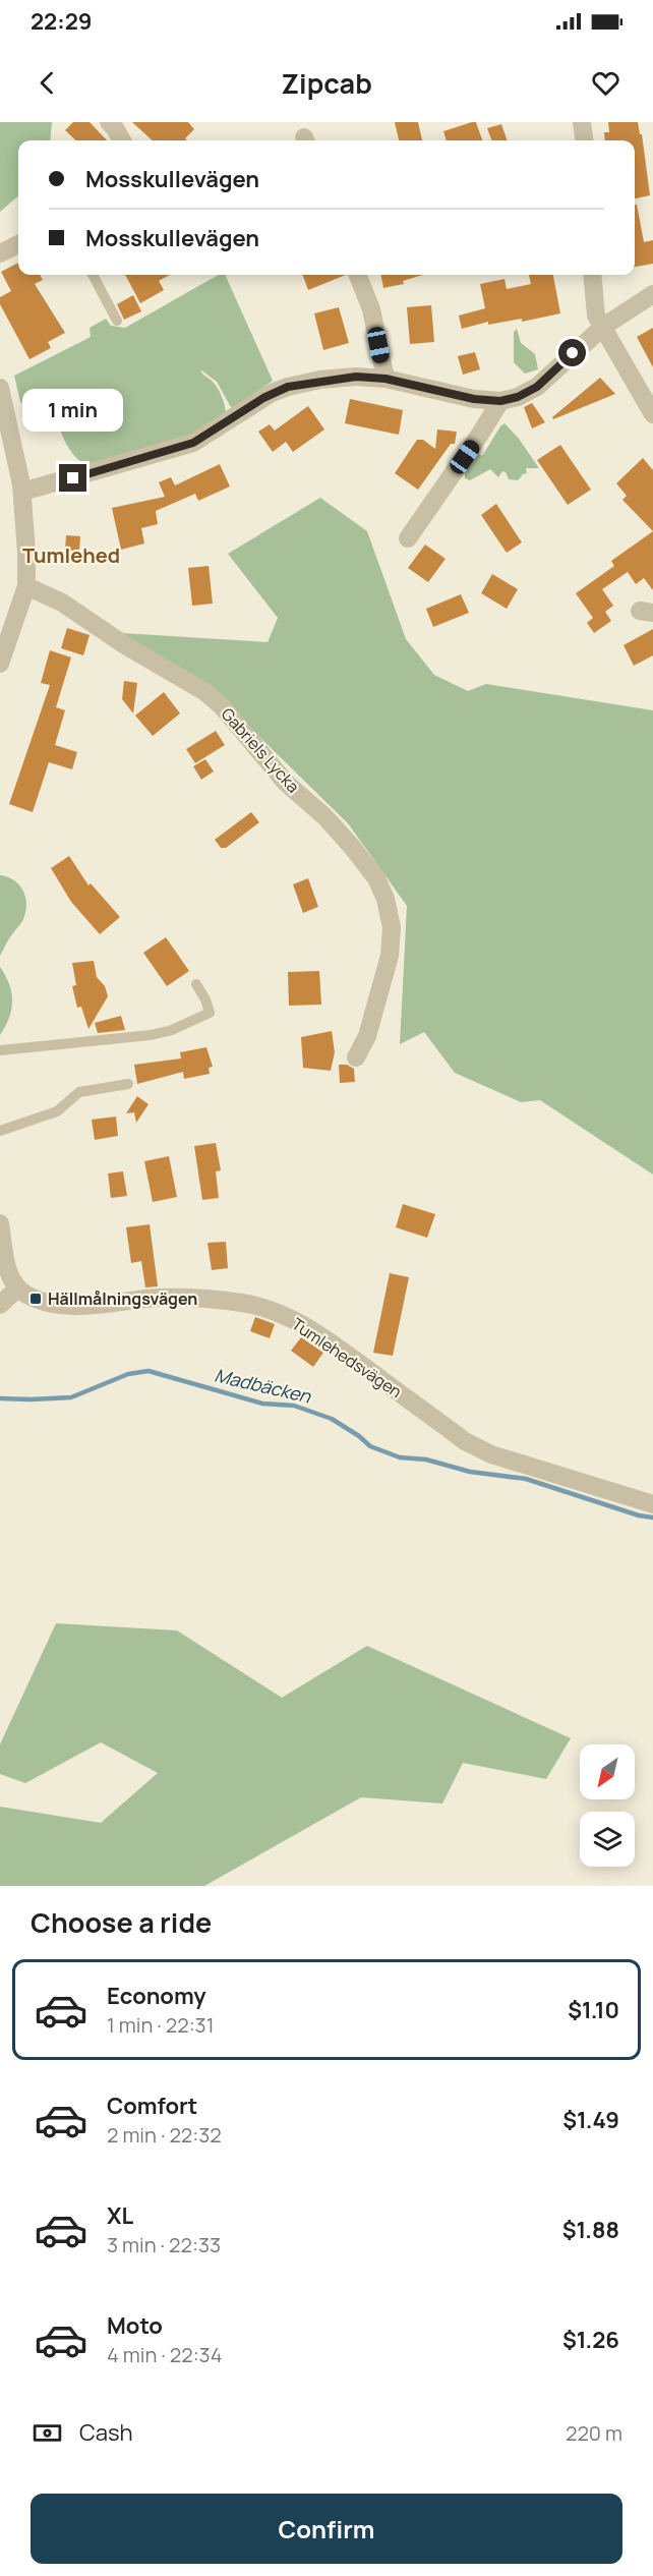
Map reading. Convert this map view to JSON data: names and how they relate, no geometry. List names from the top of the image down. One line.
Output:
{"streets":{"street":["Gabriels Lycka","Tumlehedsvägen"]},"districts":["Tumlehed"],"water":["Madbäcken"],"places":{"transit":["Hällmålningsvägen"]},"north":"bottom left","page":{"status":"22:29","header":"Zipcab","banner":["Mosskullevägen","Mosskullevägen"],"bubble":"1 min","heading":"Choose a ride","list":[{"name":"Economy","note":"1 min · 22:31","value":"$1.10"},{"name":"Comfort","note":"2 min · 22:32","value":"$1.49"},{"name":"XL","note":"3 min · 22:33","value":"$1.88"},{"name":"Moto","note":"4 min · 22:34","value":"$1.26"}],"pay":["Cash","220 m"],"buttons":"Confirm"}}
